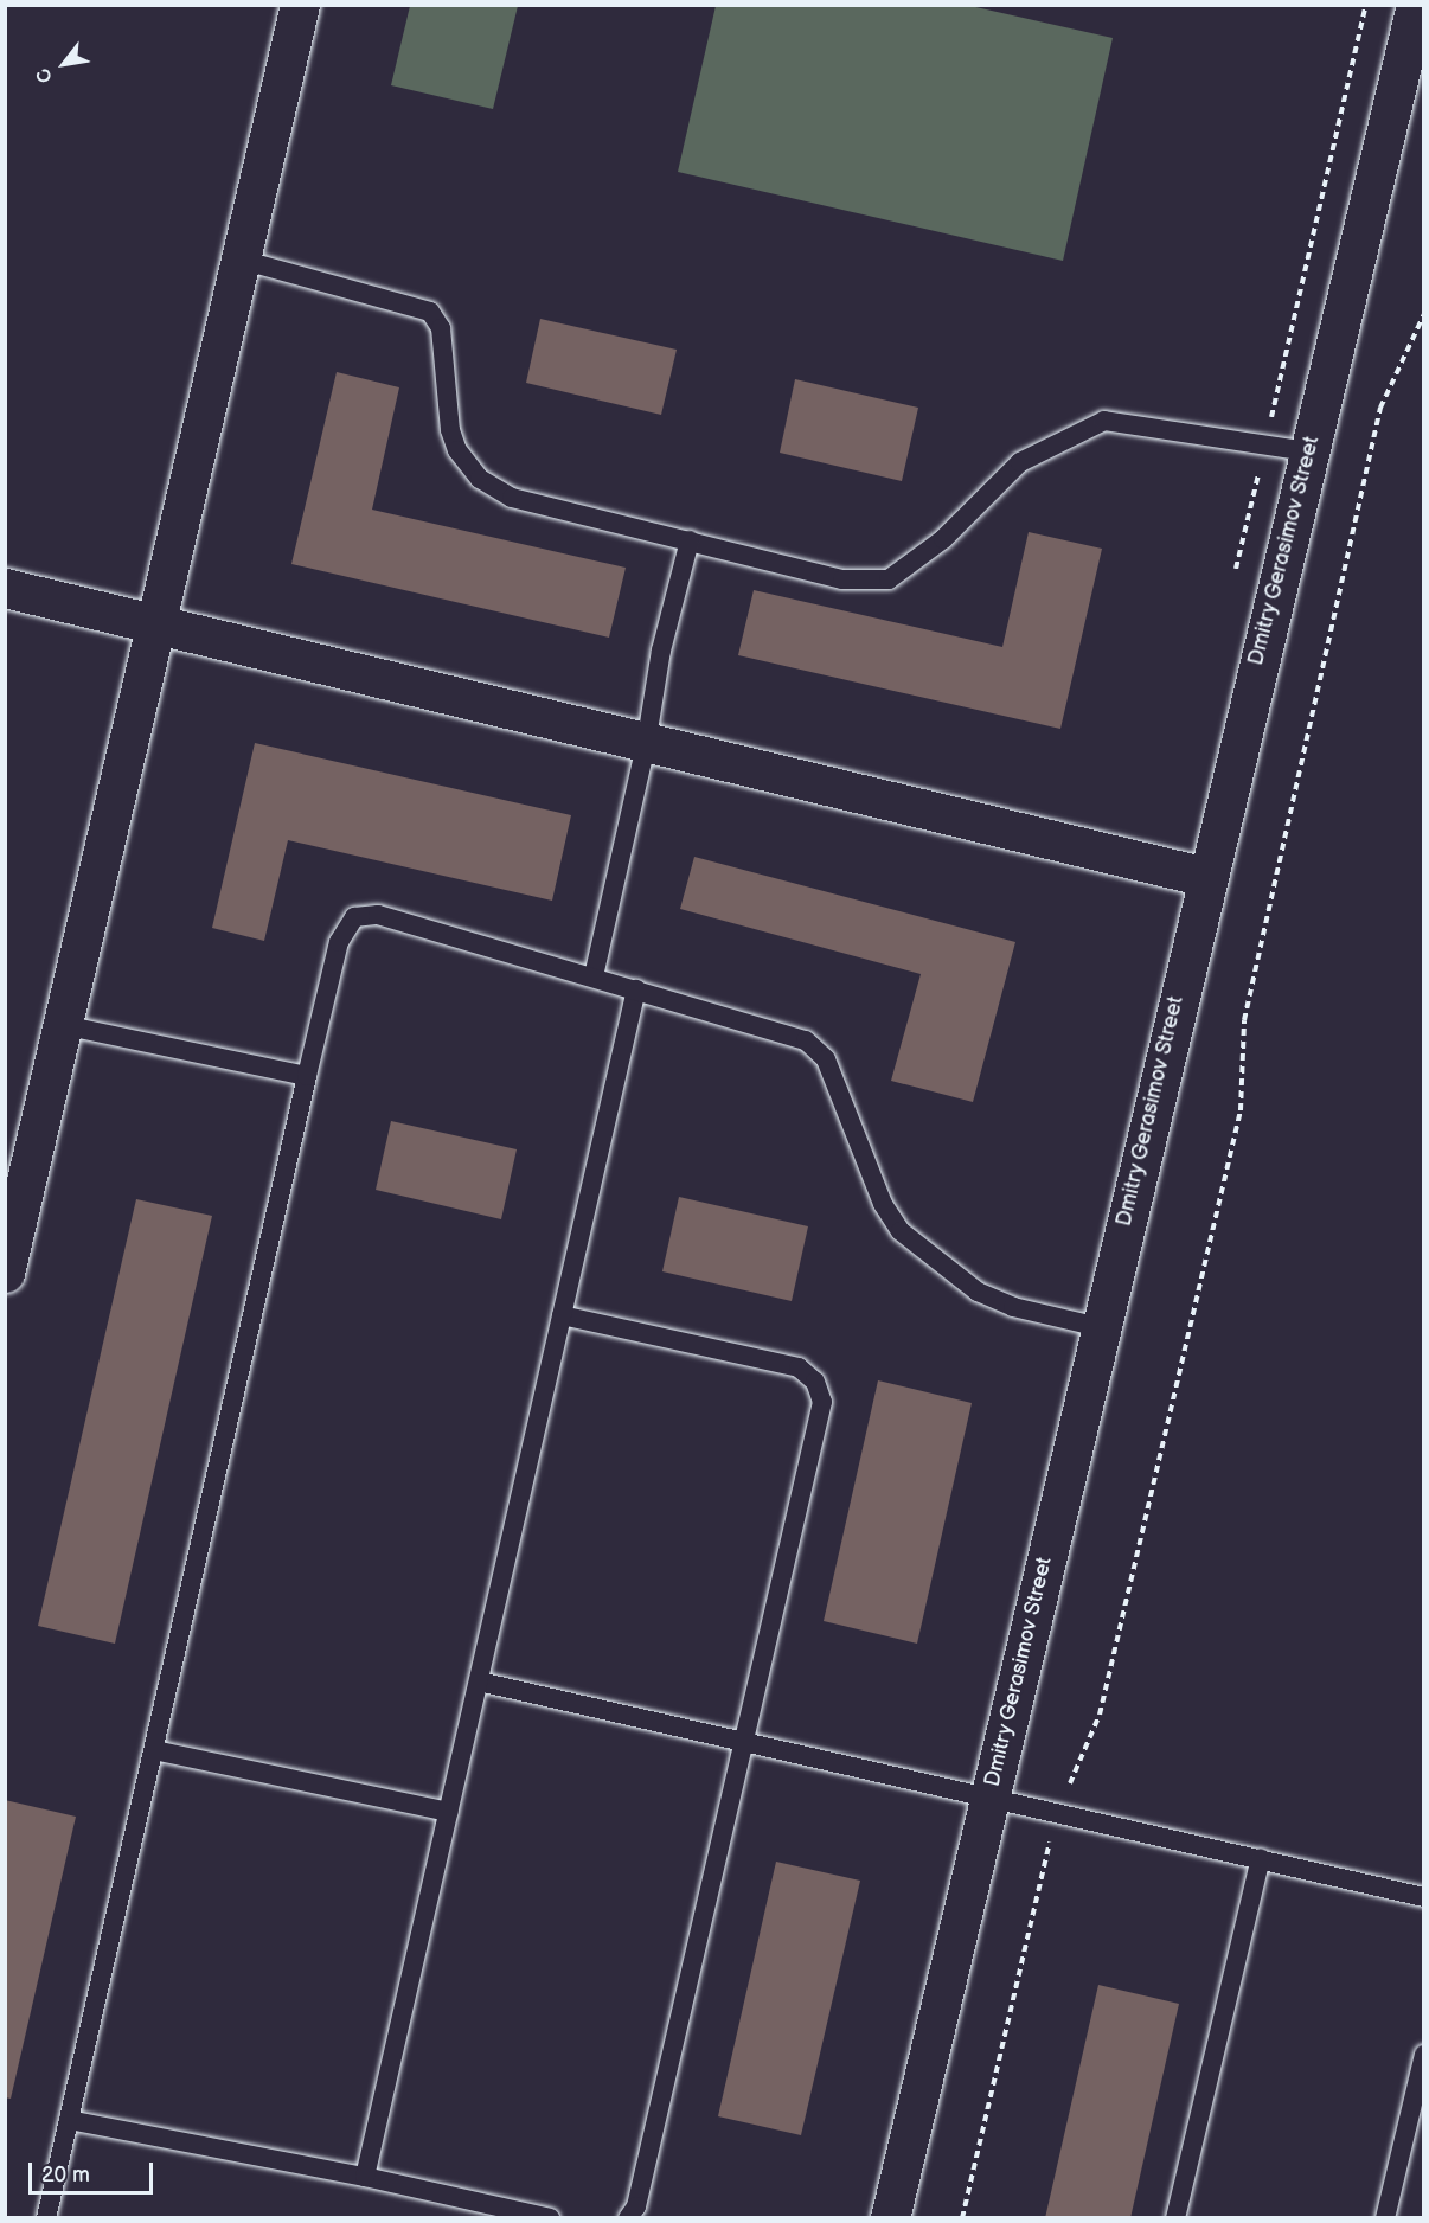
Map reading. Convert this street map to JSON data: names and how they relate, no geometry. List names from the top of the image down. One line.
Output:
{"streets":{"street":["Dmitry Gerasimov Street"]},"scale_bar":"20 m","north":"bottom left"}
